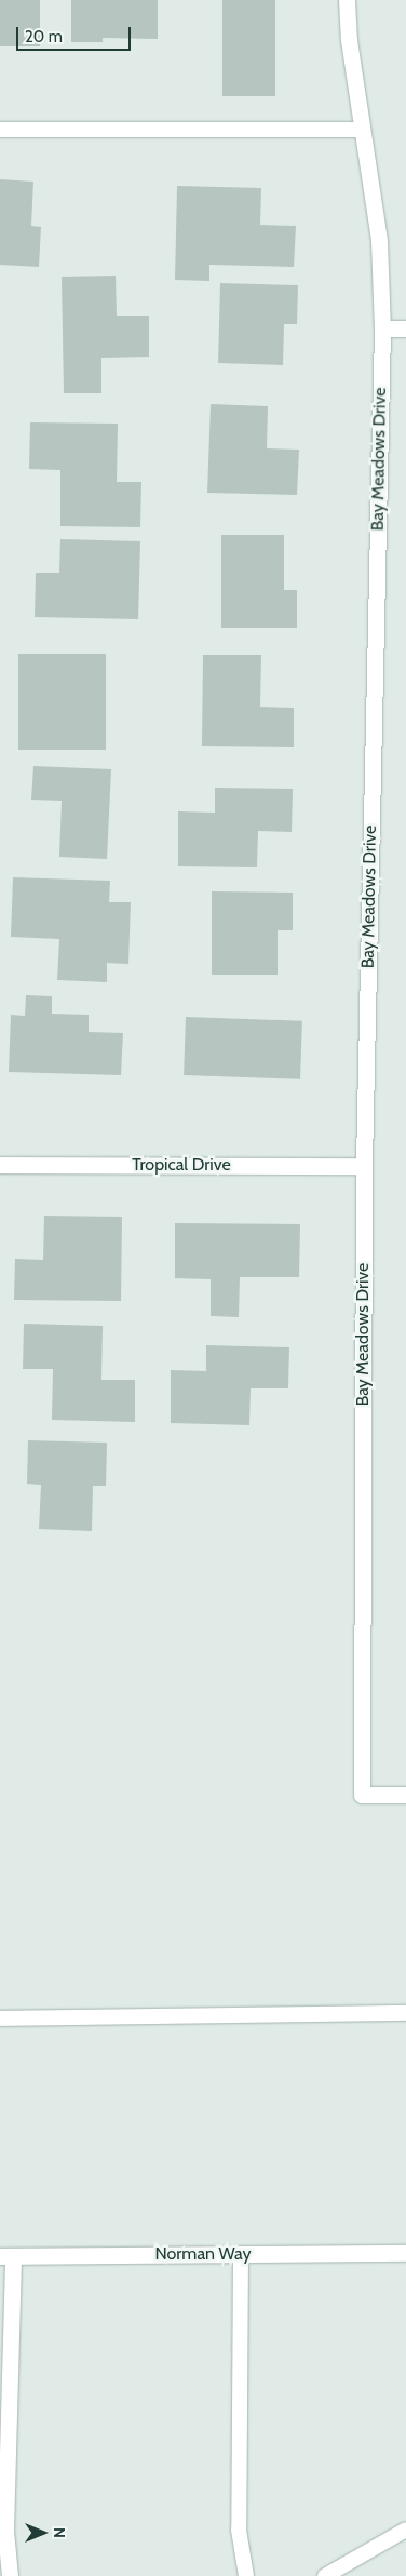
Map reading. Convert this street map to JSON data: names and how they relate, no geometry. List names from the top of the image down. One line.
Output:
{"streets":{"street":["Bay Meadows Drive","Tropical Drive","Norman Way"]},"crossings":[["Bay Meadows Drive","Tropical Drive"]],"scale_bar":"20 m","north":"right"}
